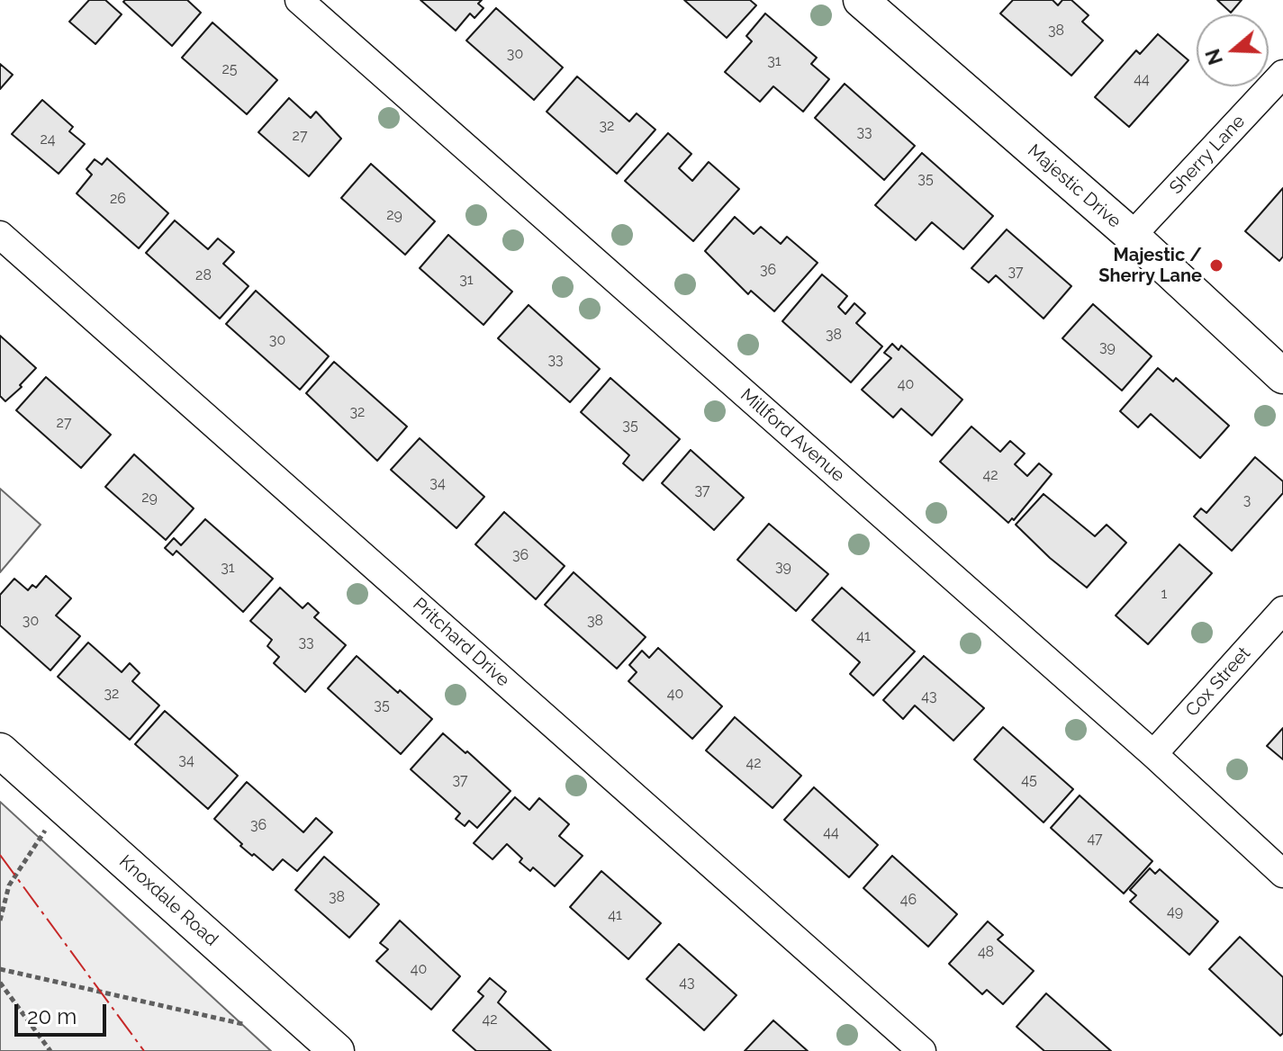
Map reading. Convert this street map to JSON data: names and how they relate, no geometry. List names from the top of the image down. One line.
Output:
{"streets":{"street":["Sherry Lane","Majestic Drive","Millford Avenue","Pritchard Drive","Cox Street","Knoxdale Road"]},"crossings":[["Sherry Lane","Majestic Drive"],["Millford Avenue","Cox Street"]],"places":["Majestic / Sherry Lane"],"house_numbers":["38","30","31","25","44","32","33","27","24","35","26","29","36","37","28","31","38","30","39","33","40","32","27","35","42","34","37","29","3","36","39","31","1","30","38","41","33","32","40","43","35","34","42","37","45","36","44","47","38","46","49","41","48","40","43","42"],"scale_bar":"20 m","north":"left"}
